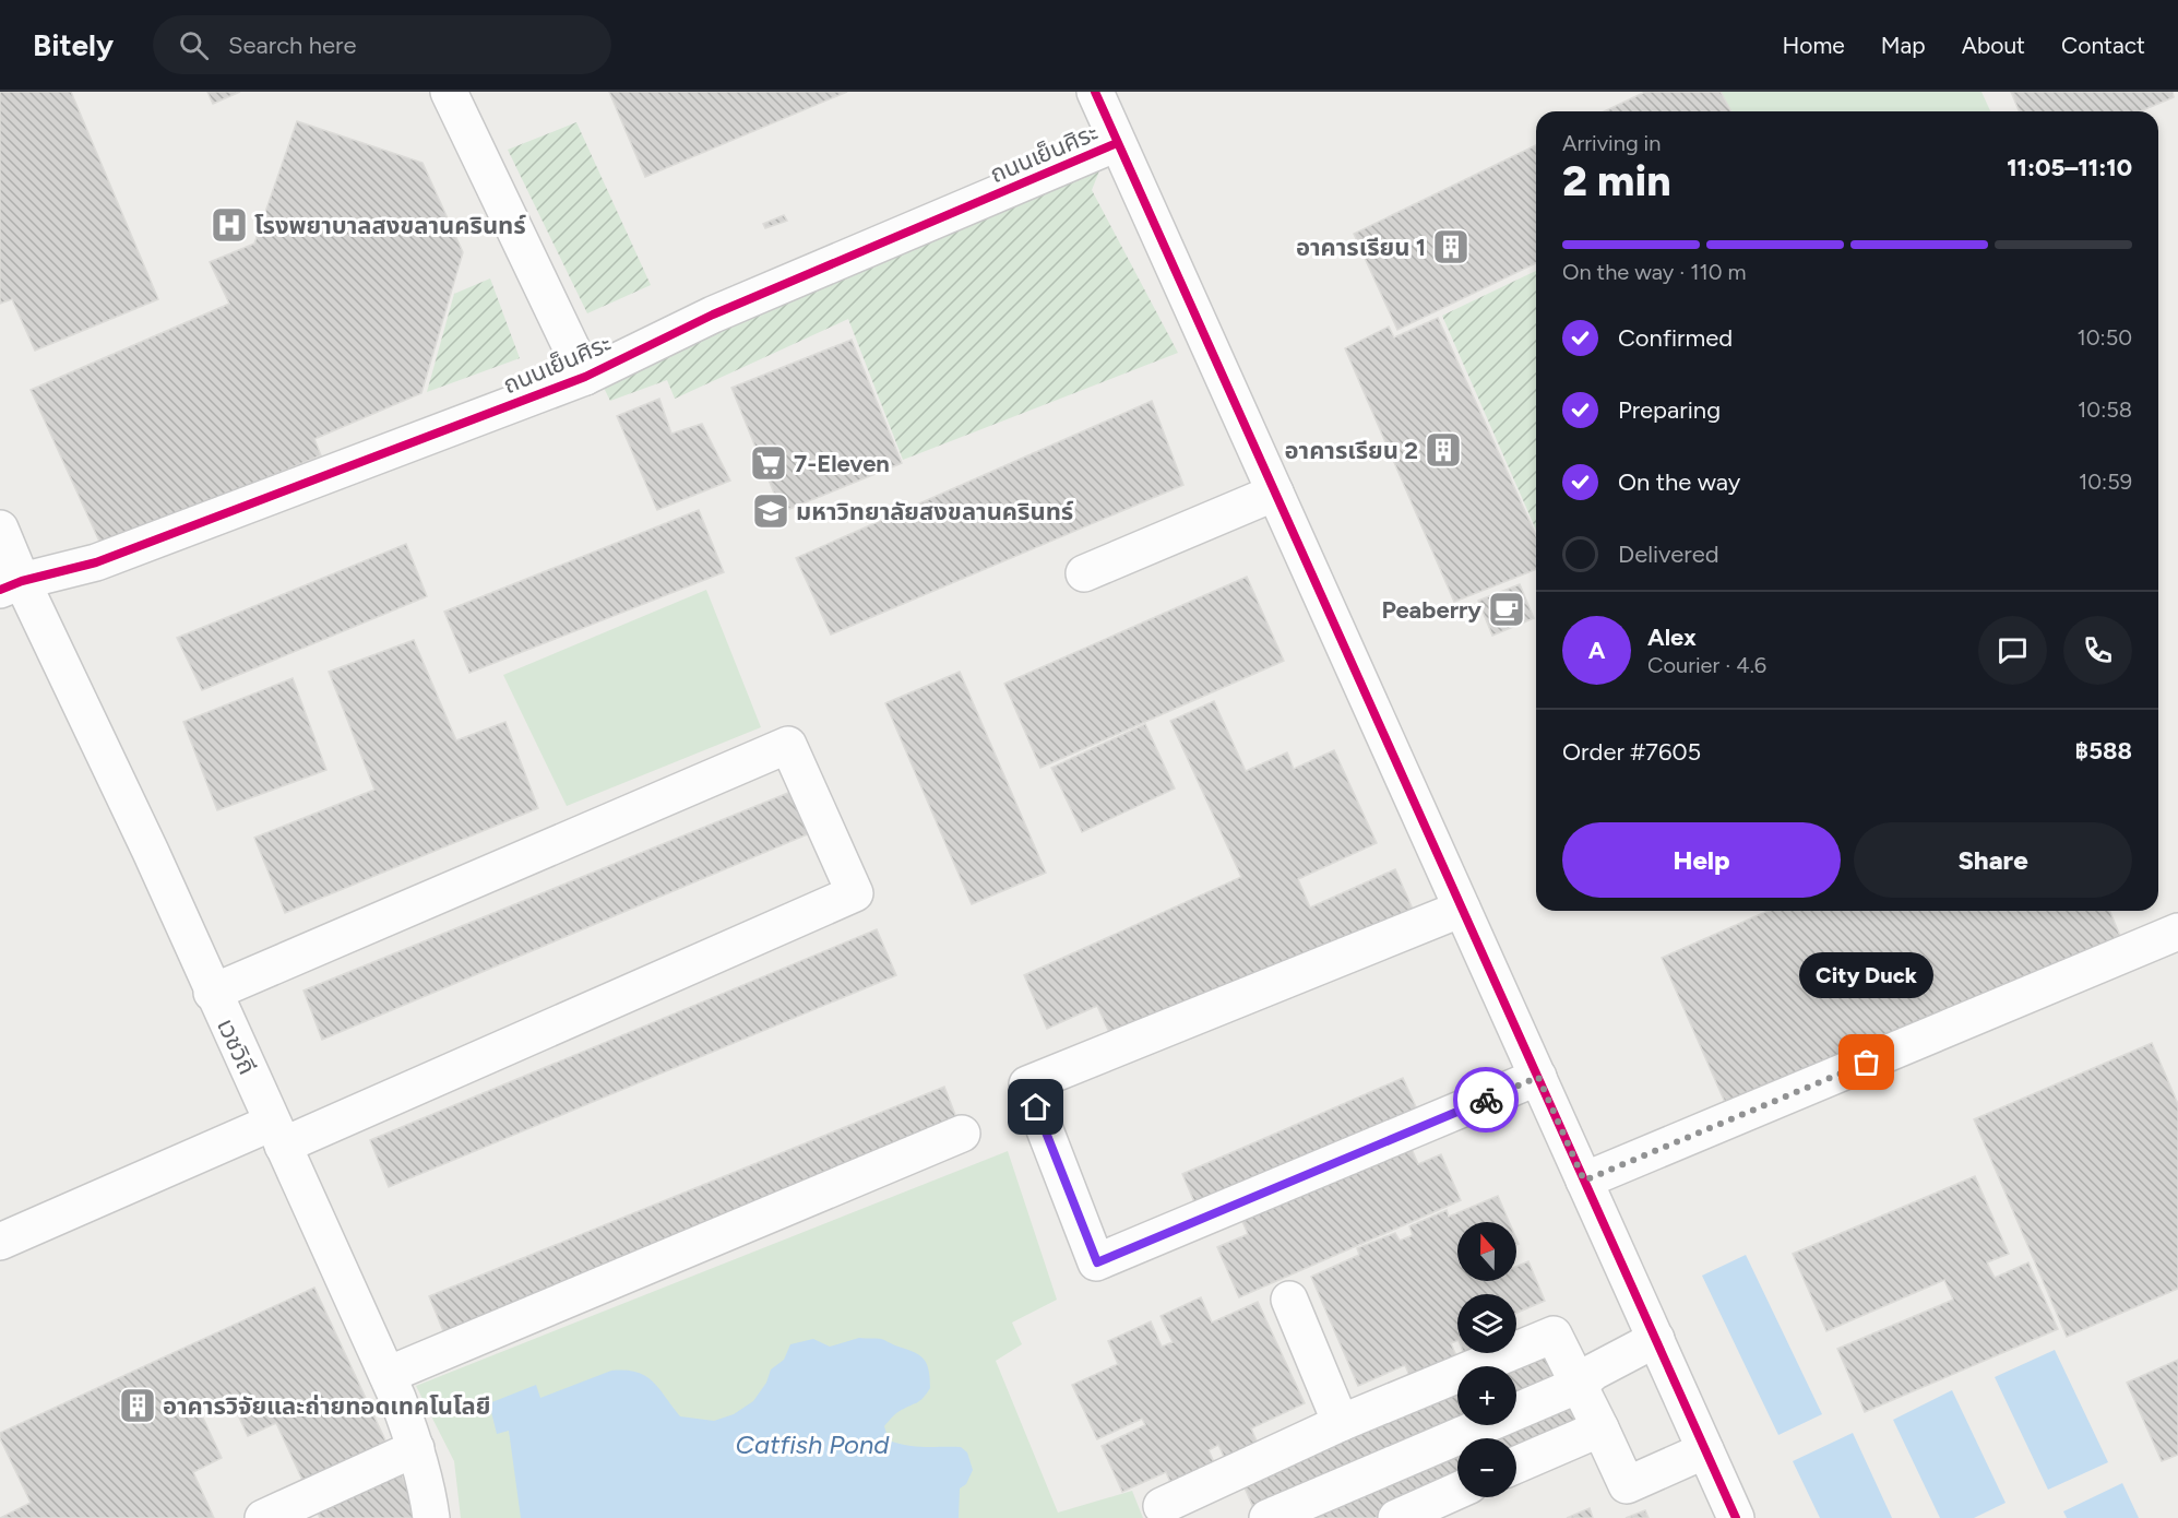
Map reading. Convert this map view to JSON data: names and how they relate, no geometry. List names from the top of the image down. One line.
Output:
{"streets":{"street":["ถนนเย็นศิระ","เวชวิถี"]},"crossings":[["ถนนเย็นศิระ","เวชวิถี"]],"water":["Catfish Pond"],"places":{"hospital":["โรงพยาบาลสงขลานครินทร์"],"building":["อาคารเรียน 1","อาคารเรียน 2","อาคารวิจัยและถ่ายทอดเทคโนโลยี"],"supermarket":["7-Eleven"],"school or university":["มหาวิทยาลัยสงขลานครินทร์"],"cafe":["Peaberry"],"other":["City Duck"]},"north":"top","page":{"header":"Bitely","search":"Search here","nav":["Home","Map","About","Contact"],"heading":["2 min","Arriving in","11:05–11:10"],"panel":["Alex","Courier · 4.6","Order #7605","฿588"],"bar":"On the way · 110 m","list":[["Confirmed","10:50"],["Preparing","10:58"],["On the way","10:59"],"Delivered"],"round":"A","buttons":["Help","Share"],"bubble":"City Duck","map_buttons":["+","−"]}}
